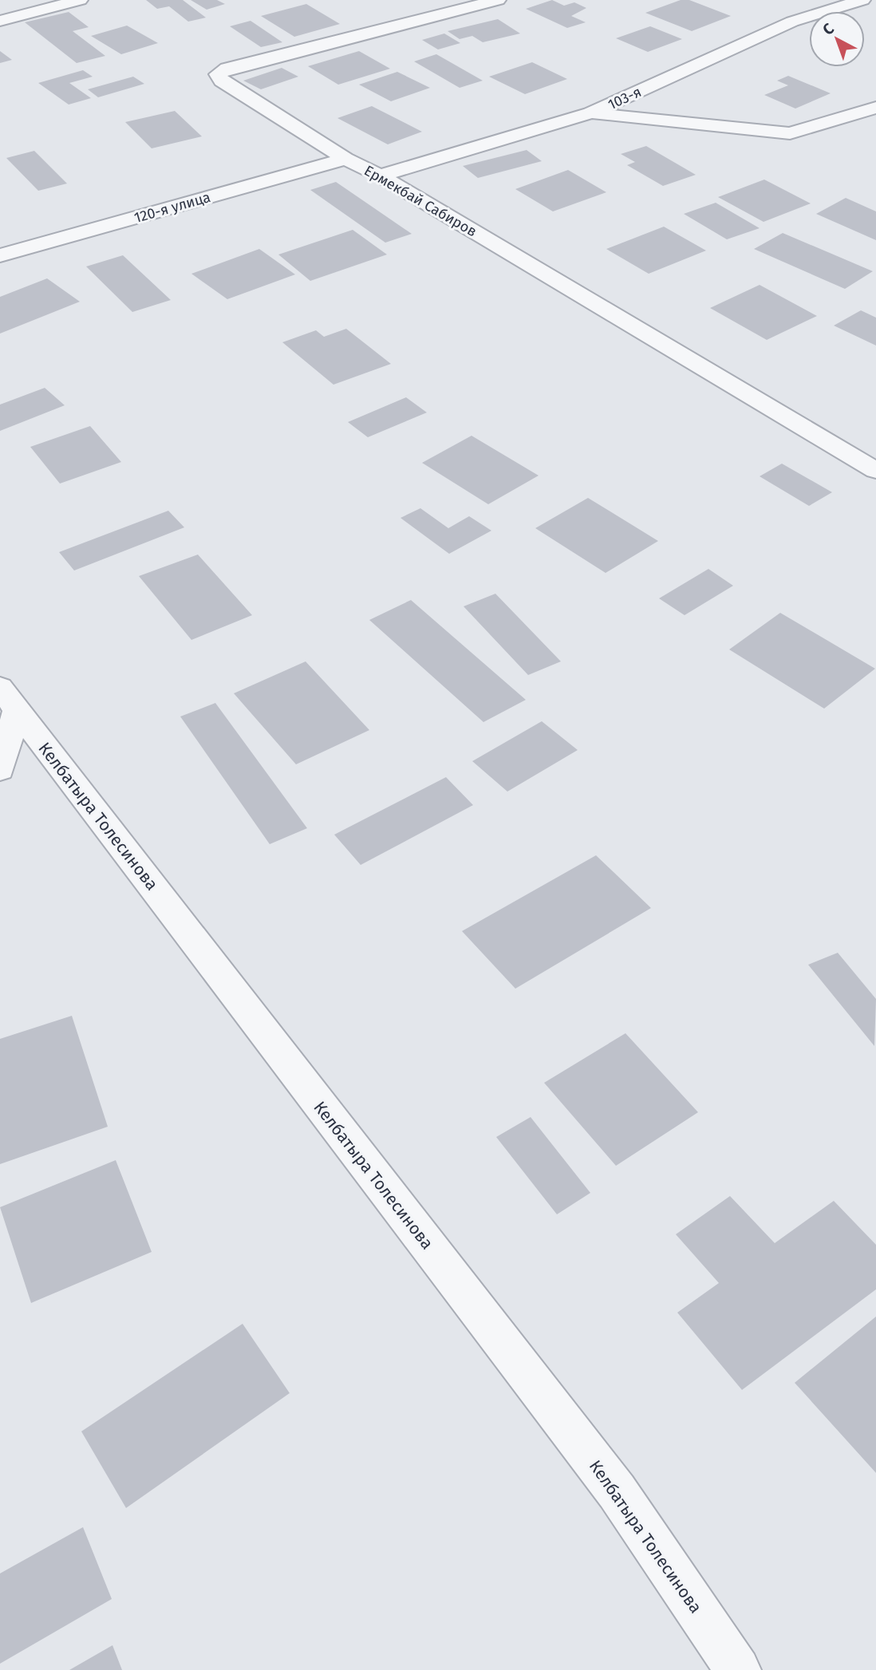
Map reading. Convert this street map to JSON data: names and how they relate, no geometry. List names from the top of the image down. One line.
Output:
{"streets":{"street":["103-я","Ермекбай Сабиров","120-я улица","Келбатыра Толесинова"]},"crossings":[["103-я","Ермекбай Сабиров"],["Ермекбай Сабиров","120-я улица"]],"north":"top left"}
